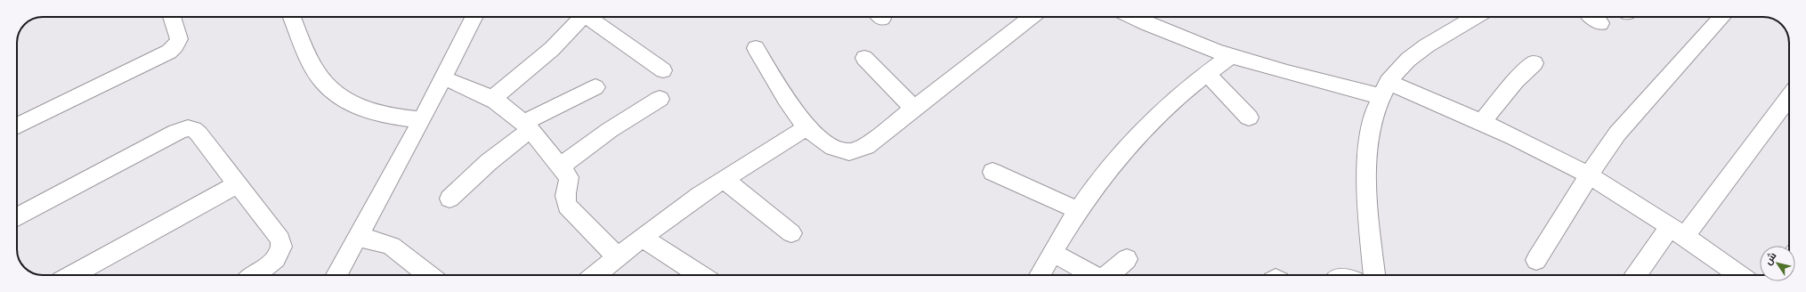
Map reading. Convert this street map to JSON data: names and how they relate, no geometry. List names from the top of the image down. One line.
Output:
{"north":"top left"}
